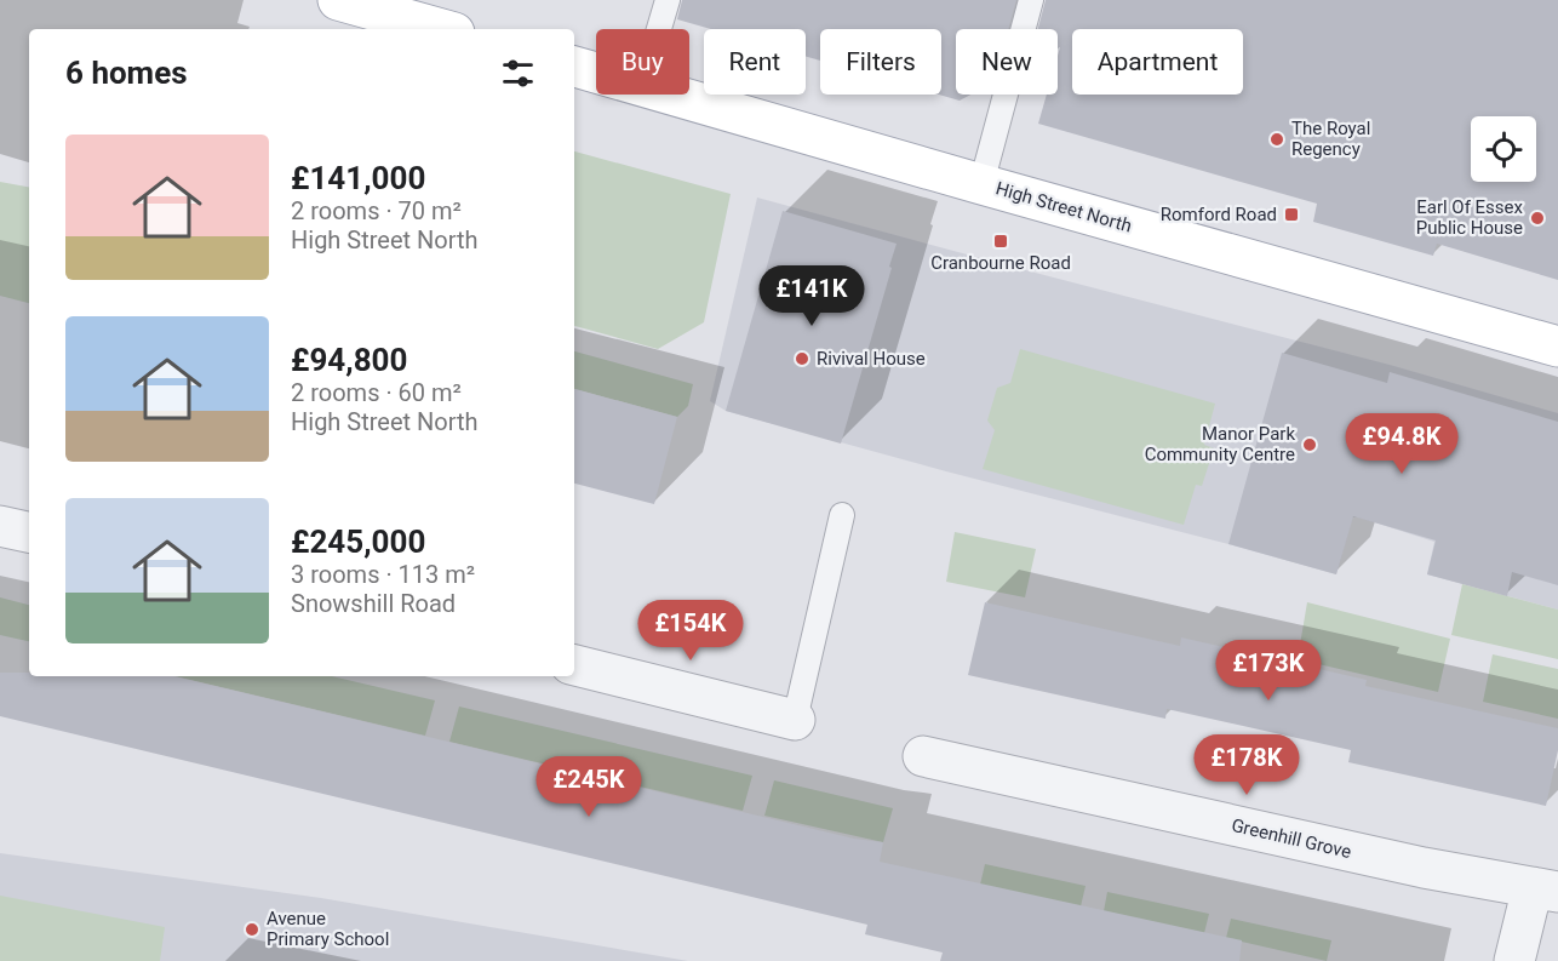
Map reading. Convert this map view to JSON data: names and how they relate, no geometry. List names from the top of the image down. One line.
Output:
{"streets":{"main road":["High Street North"],"street":["Greenhill Grove"]},"places":{"other":["The Royal Regency","Earl Of Essex Public House","Rivival House","Manor Park Community Centre","Avenue Primary School"],"transit":["Romford Road","Cranbourne Road"]},"page":{"chip":["Buy","Rent","Filters","New","Apartment"],"heading":"6 homes","list":[{"name":"£141,000","note":"2 rooms · 70 m² · High Street North"},{"name":"£94,800","note":"2 rooms · 60 m² · High Street North"},{"name":"£245,000","note":"3 rooms · 113 m² · Snowshill Road"}],"price":["£141K","£94.8K","£154K","£173K","£178K","£245K"]}}
